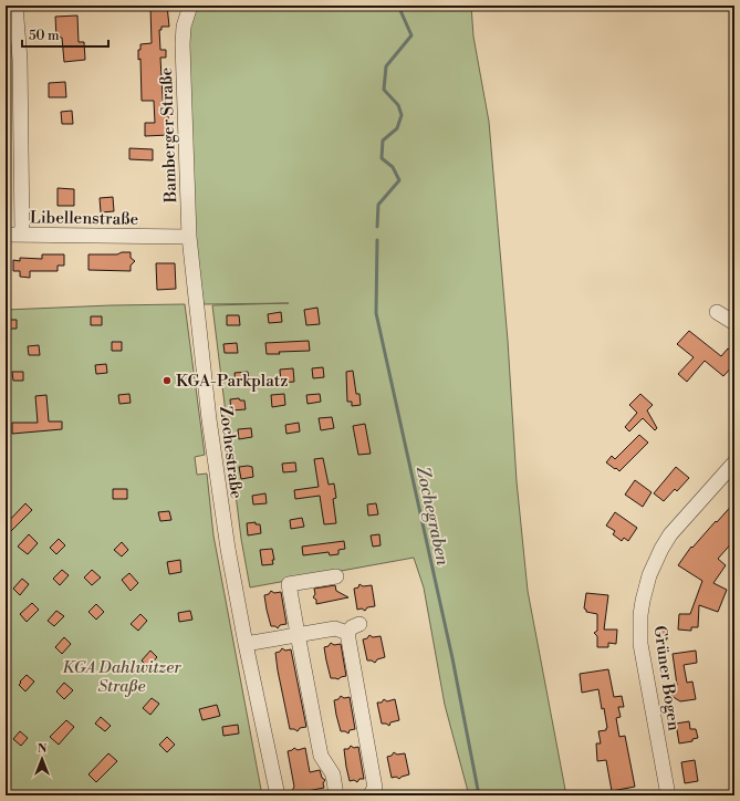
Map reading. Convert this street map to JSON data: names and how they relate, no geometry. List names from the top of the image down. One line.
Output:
{"streets":{"street":["Bamberger Straße","Libellenstraße","Zochestraße","Grüner Bogen"]},"crossings":[["Bamberger Straße","Libellenstraße"],["Bamberger Straße","Zochestraße"],["Libellenstraße","Zochestraße"]],"water":["Zochegraben"],"parks":["KGA Dahlwitzer Straße"],"places":["KGA-Parkplatz"],"scale_bar":"50 m","north":"top"}
